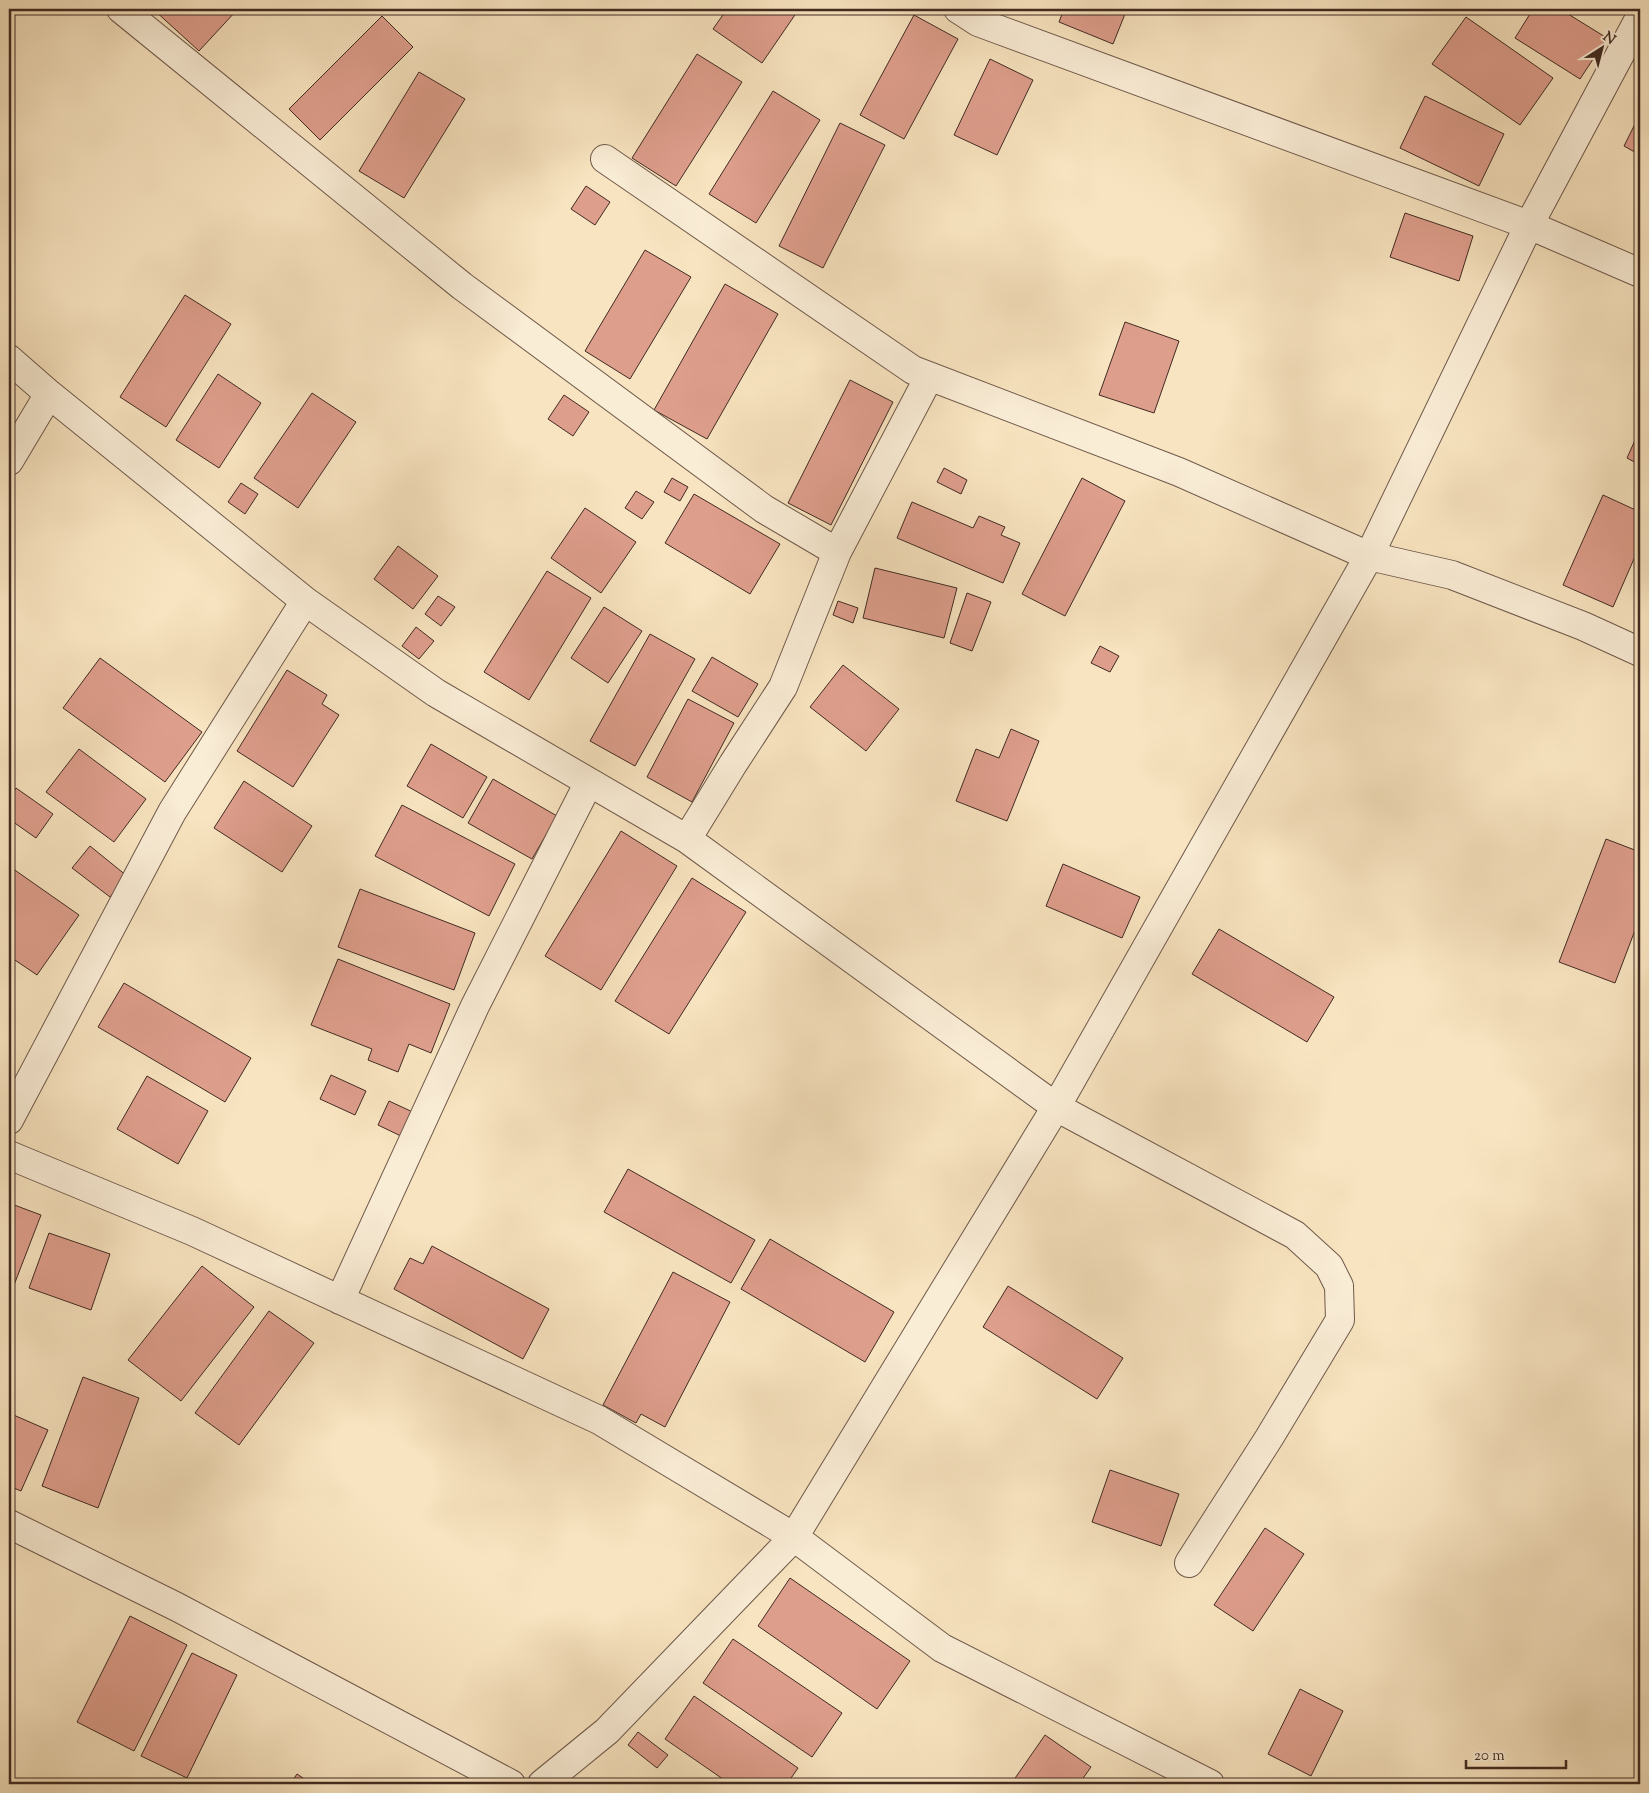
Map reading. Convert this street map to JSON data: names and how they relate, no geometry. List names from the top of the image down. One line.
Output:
{"scale_bar":"20 m","north":"top right"}
